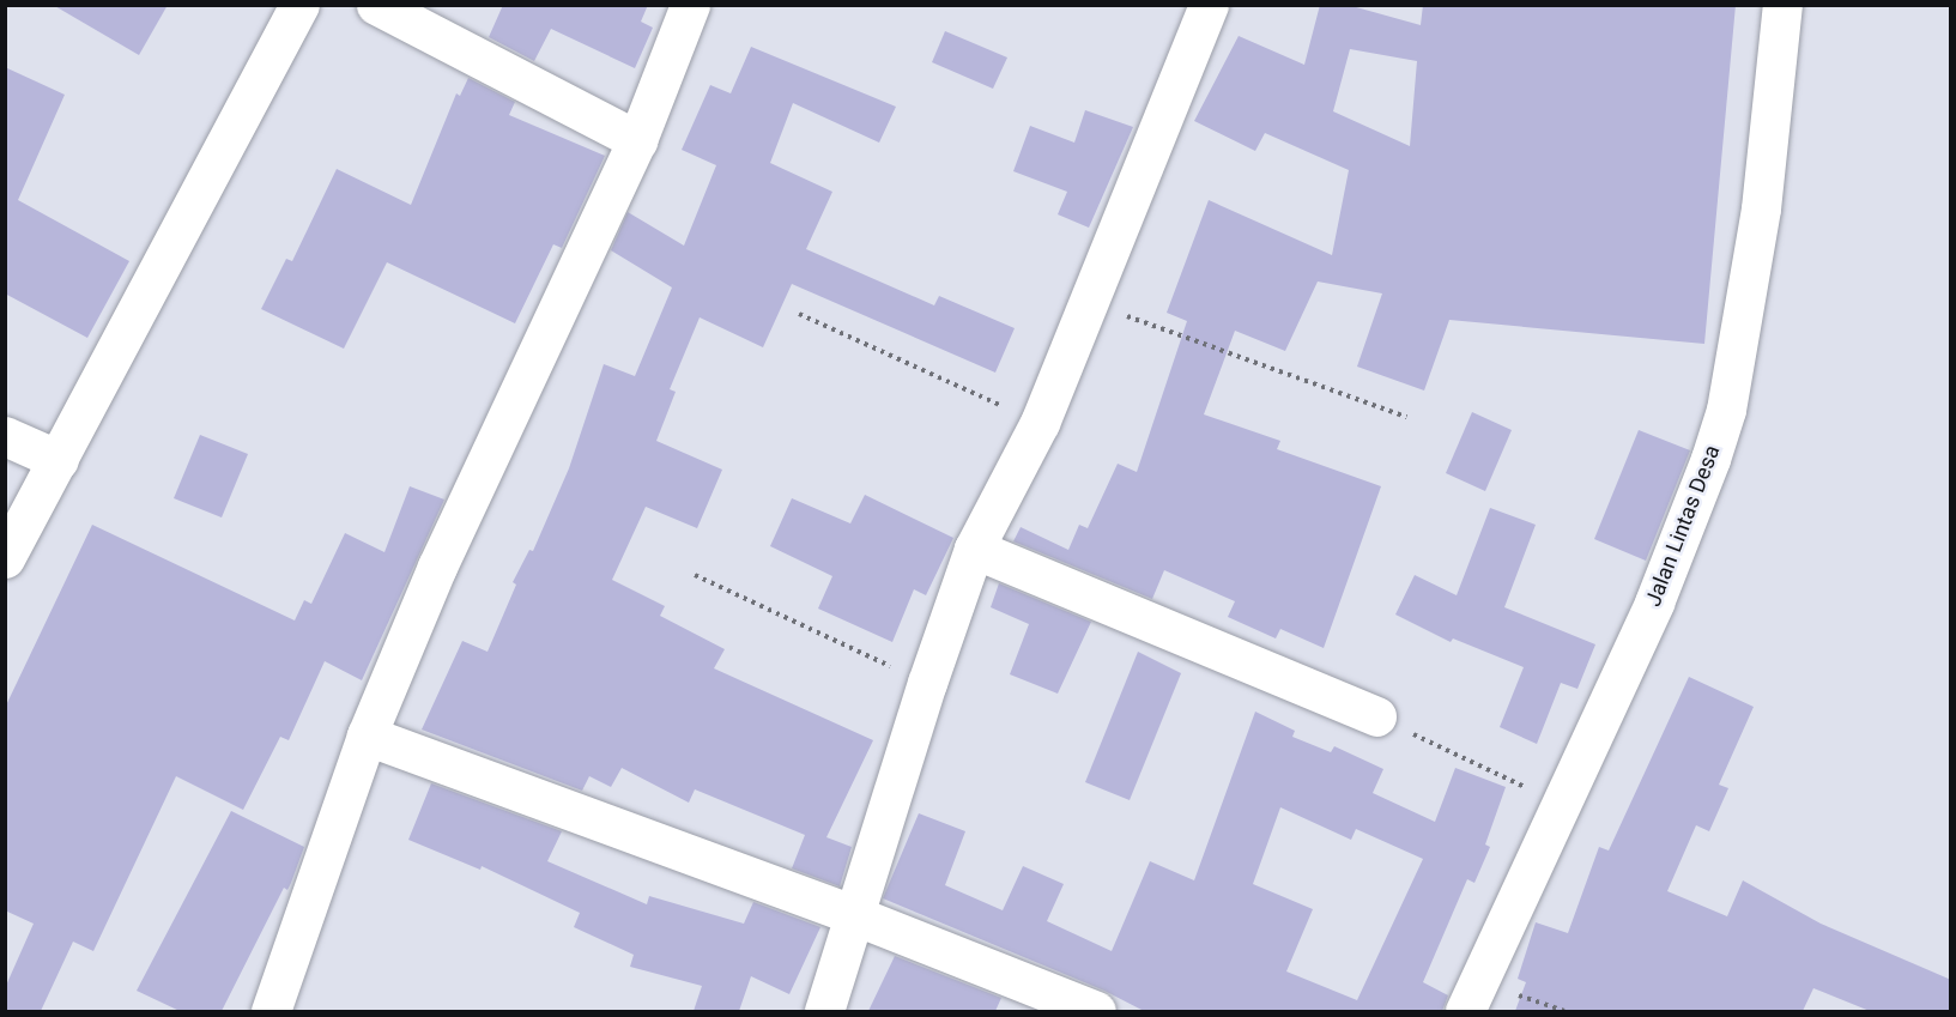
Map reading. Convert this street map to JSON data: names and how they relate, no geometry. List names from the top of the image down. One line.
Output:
{"streets":{"street":["Jalan Lintas Desa"]}}
